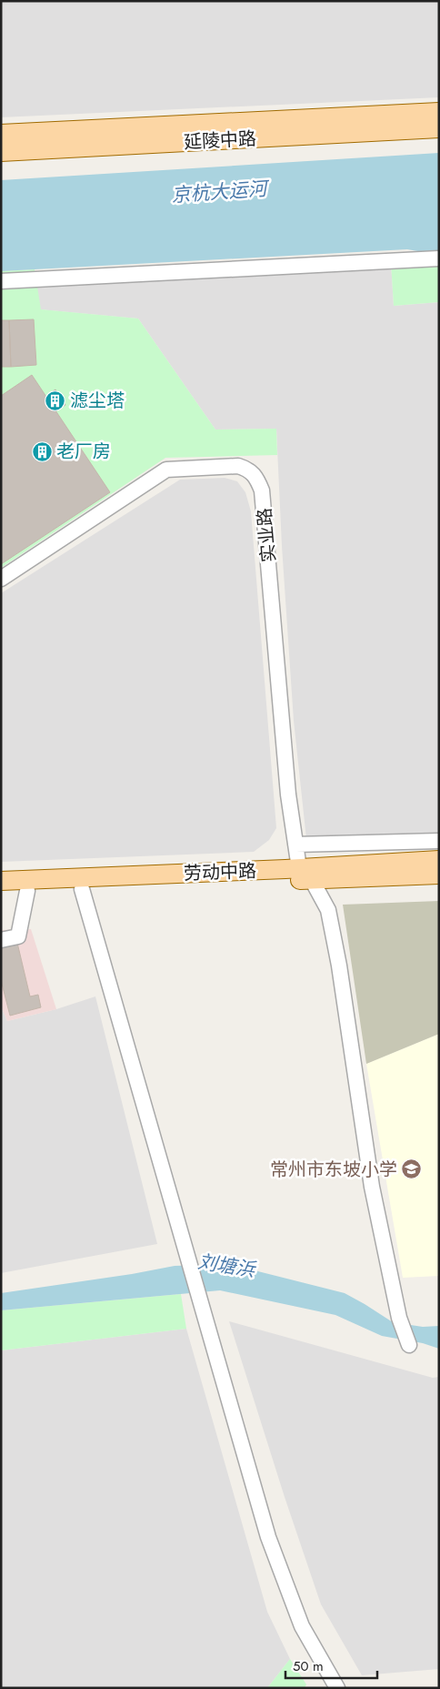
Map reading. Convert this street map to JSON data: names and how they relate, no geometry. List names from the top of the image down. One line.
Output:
{"streets":{"main road":["延陵中路","劳动中路"],"street":["实业路"]},"crossings":[["实业路","劳动中路"]],"water":["京杭大运河","刘塘浜"],"places":{"building":["滤尘塔","老厂房"],"school or university":["常州市东坡小学"]},"scale_bar":"50 m"}
